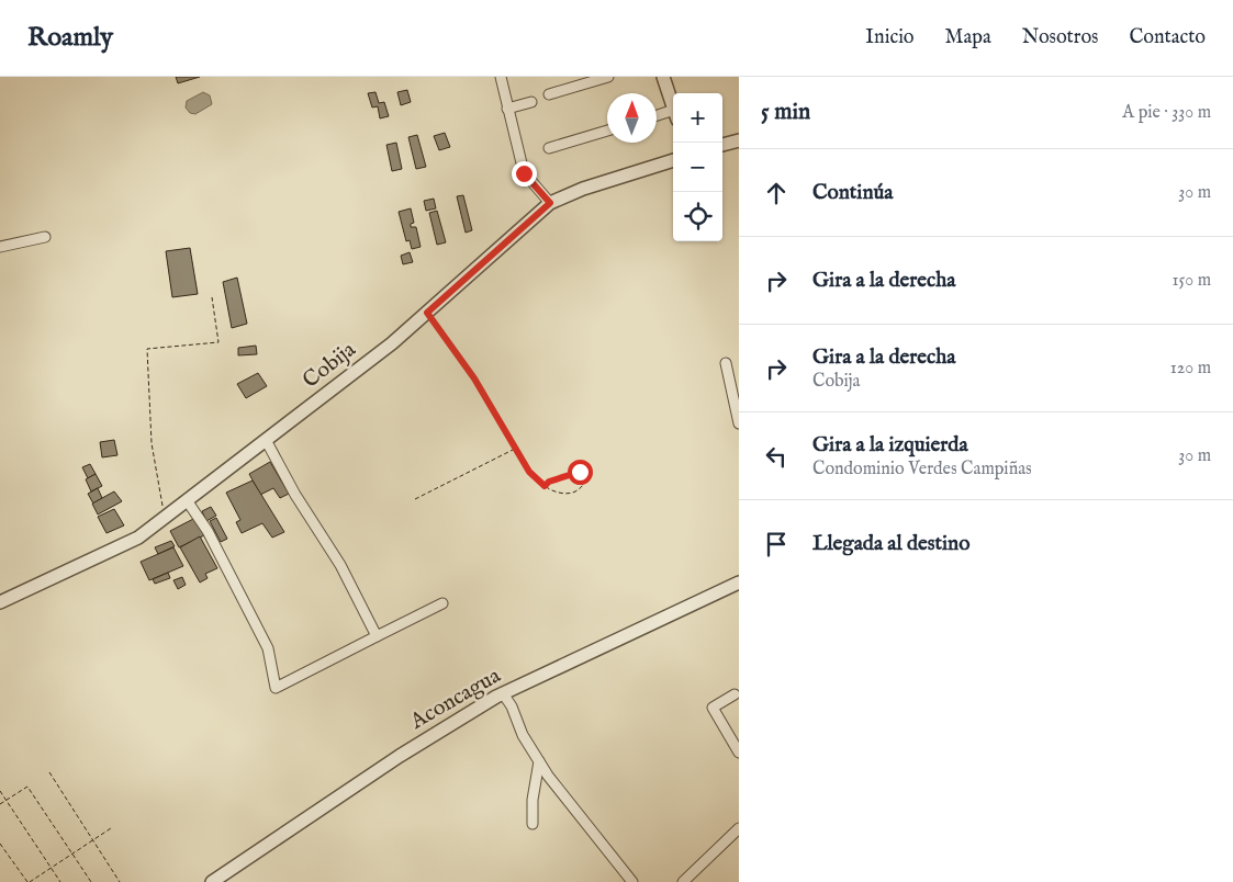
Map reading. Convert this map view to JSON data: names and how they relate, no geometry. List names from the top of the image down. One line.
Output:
{"streets":{"street":["Cobija","Aconcagua"]},"north":"top","page":{"header":"Roamly","nav":["Inicio","Mapa","Nosotros","Contacto"],"heading":["5 min","A pie · 330 m"],"map_buttons":["+","−"],"list":[["Continúa","30 m"],["Gira a la derecha","150 m"],["Gira a la derecha","Cobija","120 m"],["Gira a la izquierda","Condominio Verdes Campiñas","30 m"],"Llegada al destino"]}}
